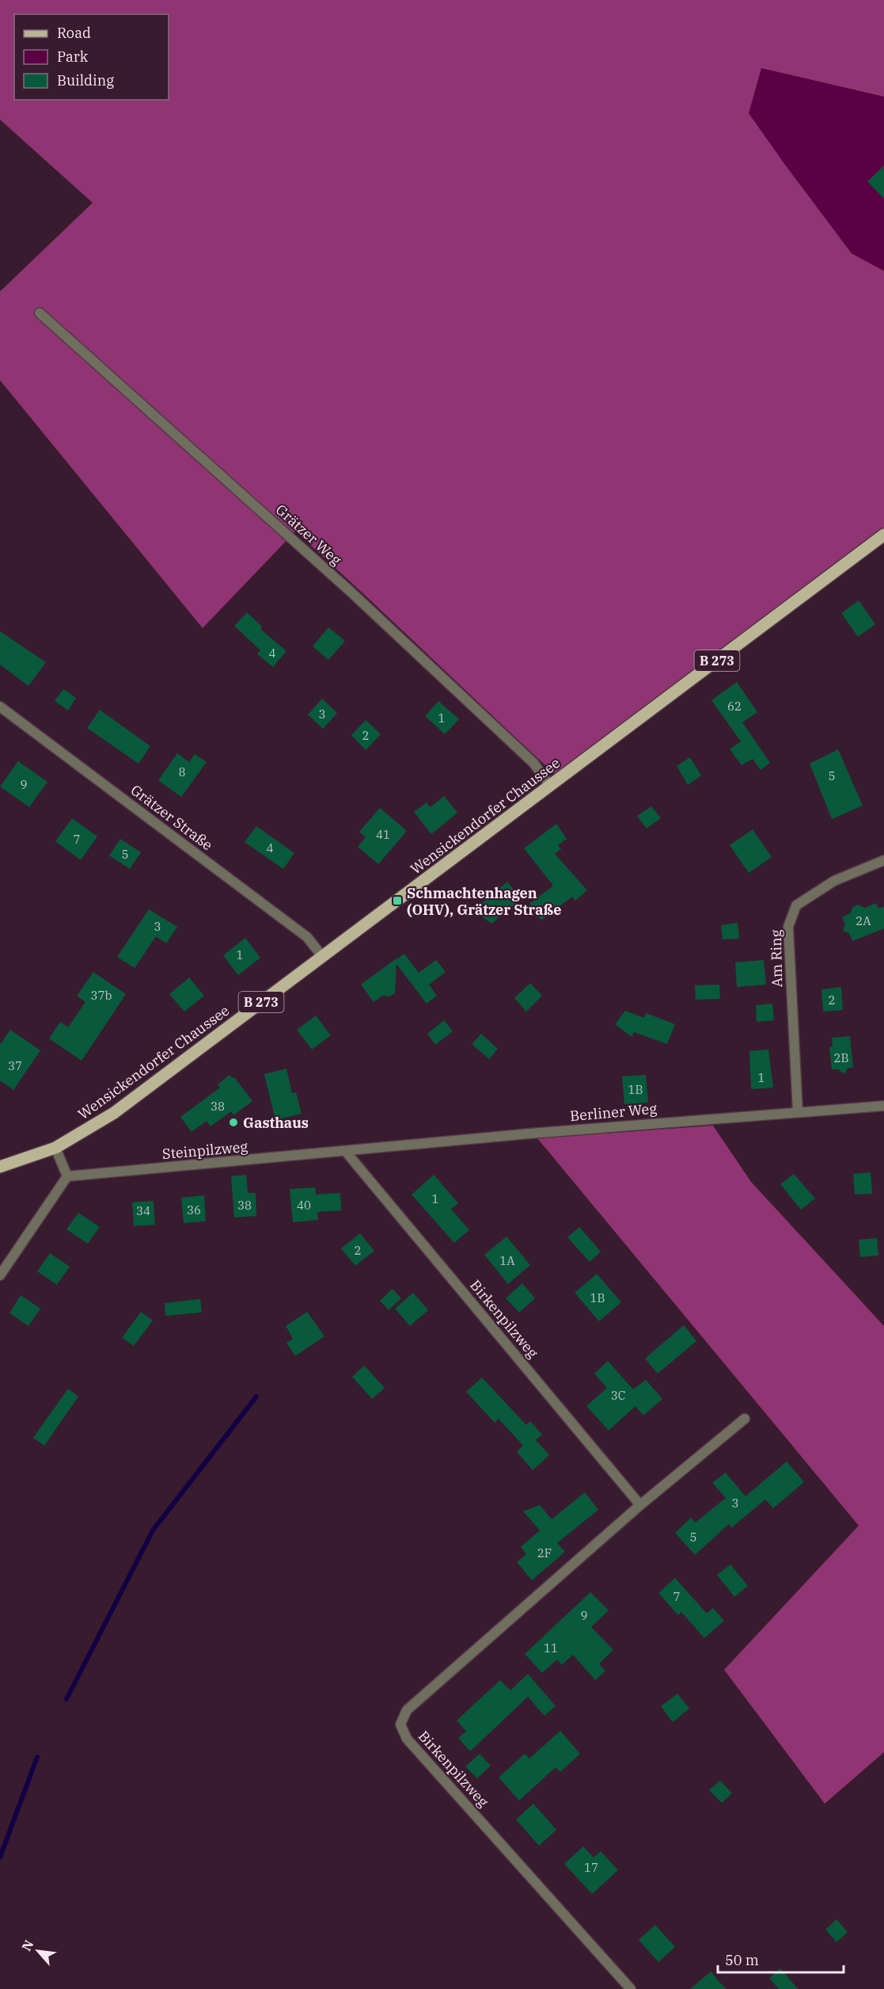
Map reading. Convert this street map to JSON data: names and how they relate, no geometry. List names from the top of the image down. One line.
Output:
{"streets":{"main road":["B 273","Wensickendorfer Chaussee"],"street":["Grätzer Weg","Grätzer Straße","Am Ring","Berliner Weg","Steinpilzweg","Birkenpilzweg"]},"crossings":[["Grätzer Weg","Wensickendorfer Chaussee"],["Wensickendorfer Chaussee","Grätzer Straße"],["Am Ring","Berliner Weg"],["Berliner Weg","Steinpilzweg"],["Berliner Weg","Birkenpilzweg"],["Steinpilzweg","Birkenpilzweg"]],"places":{"transit":["Schmachtenhagen (OHV), Grätzer Straße"],"other":["Gasthaus"]},"house_numbers":["4","62","3","1","2","8","5","9","41","7","4","5","2A","3","1","37b","2","2B","37","1","1B","38","1","38","40","36","34","2","1A","1B","3C","3","5","2F","7","9","11","17"],"legend":["Road","Park","Building"],"scale_bar":"50 m","north":"top left"}
